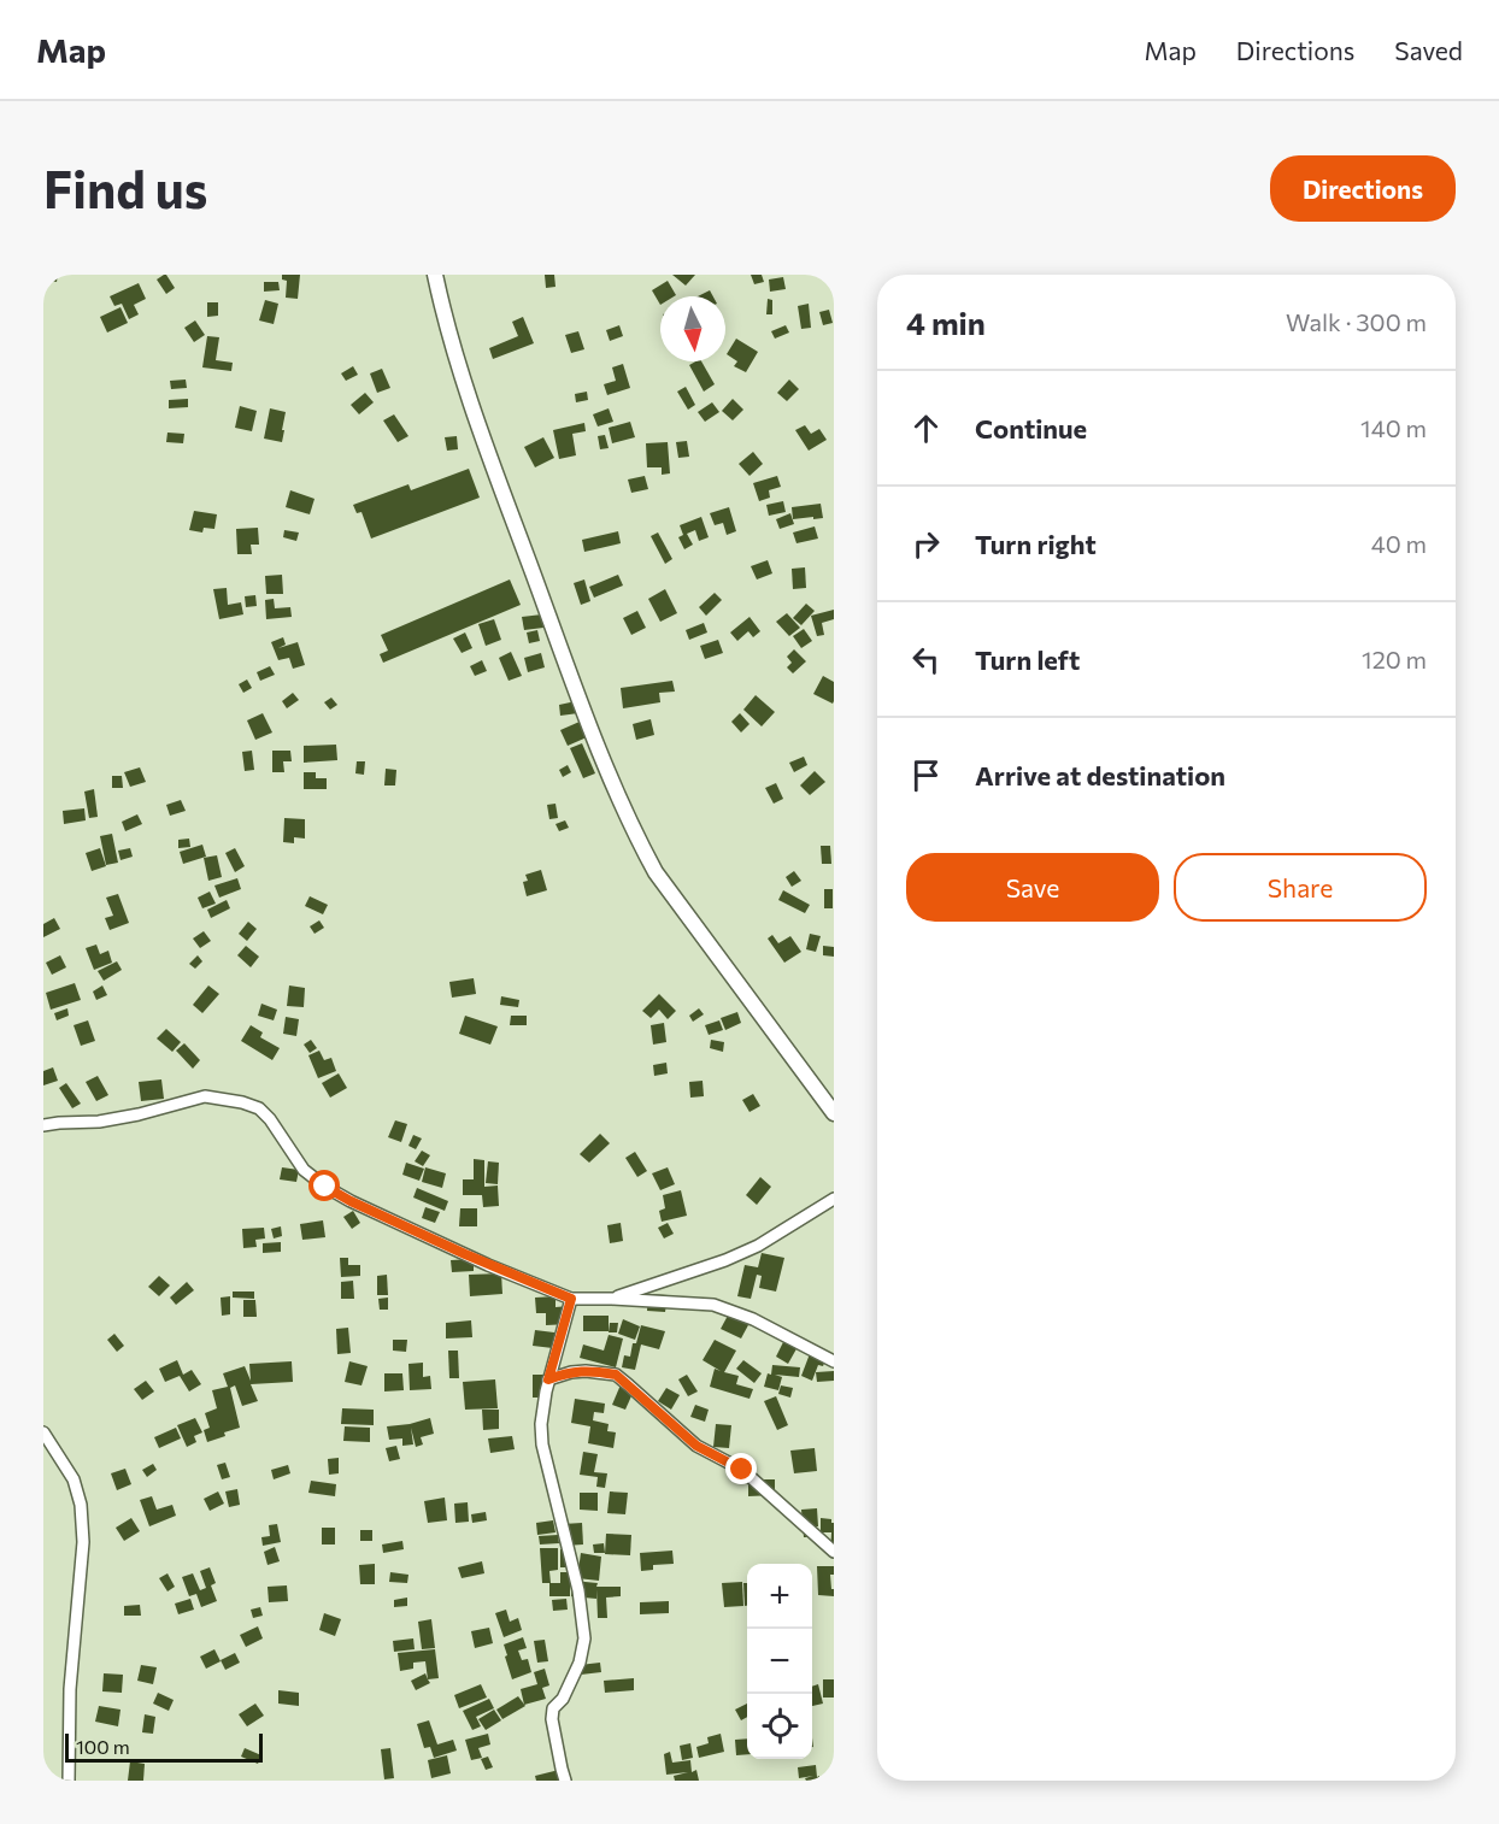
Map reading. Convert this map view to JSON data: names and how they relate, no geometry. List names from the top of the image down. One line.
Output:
{"scale_bar":"100 m","north":"bottom","page":{"header":"Map","nav":["Map","Directions","Saved"],"buttons":["Directions",["Save","Share"]],"title":"Find us","heading":["4 min","Walk · 300 m"],"list":[["Continue","140 m"],["Turn right","40 m"],["Turn left","120 m"],"Arrive at destination"],"map_buttons":["+","−"],"scale":"100 m"}}
